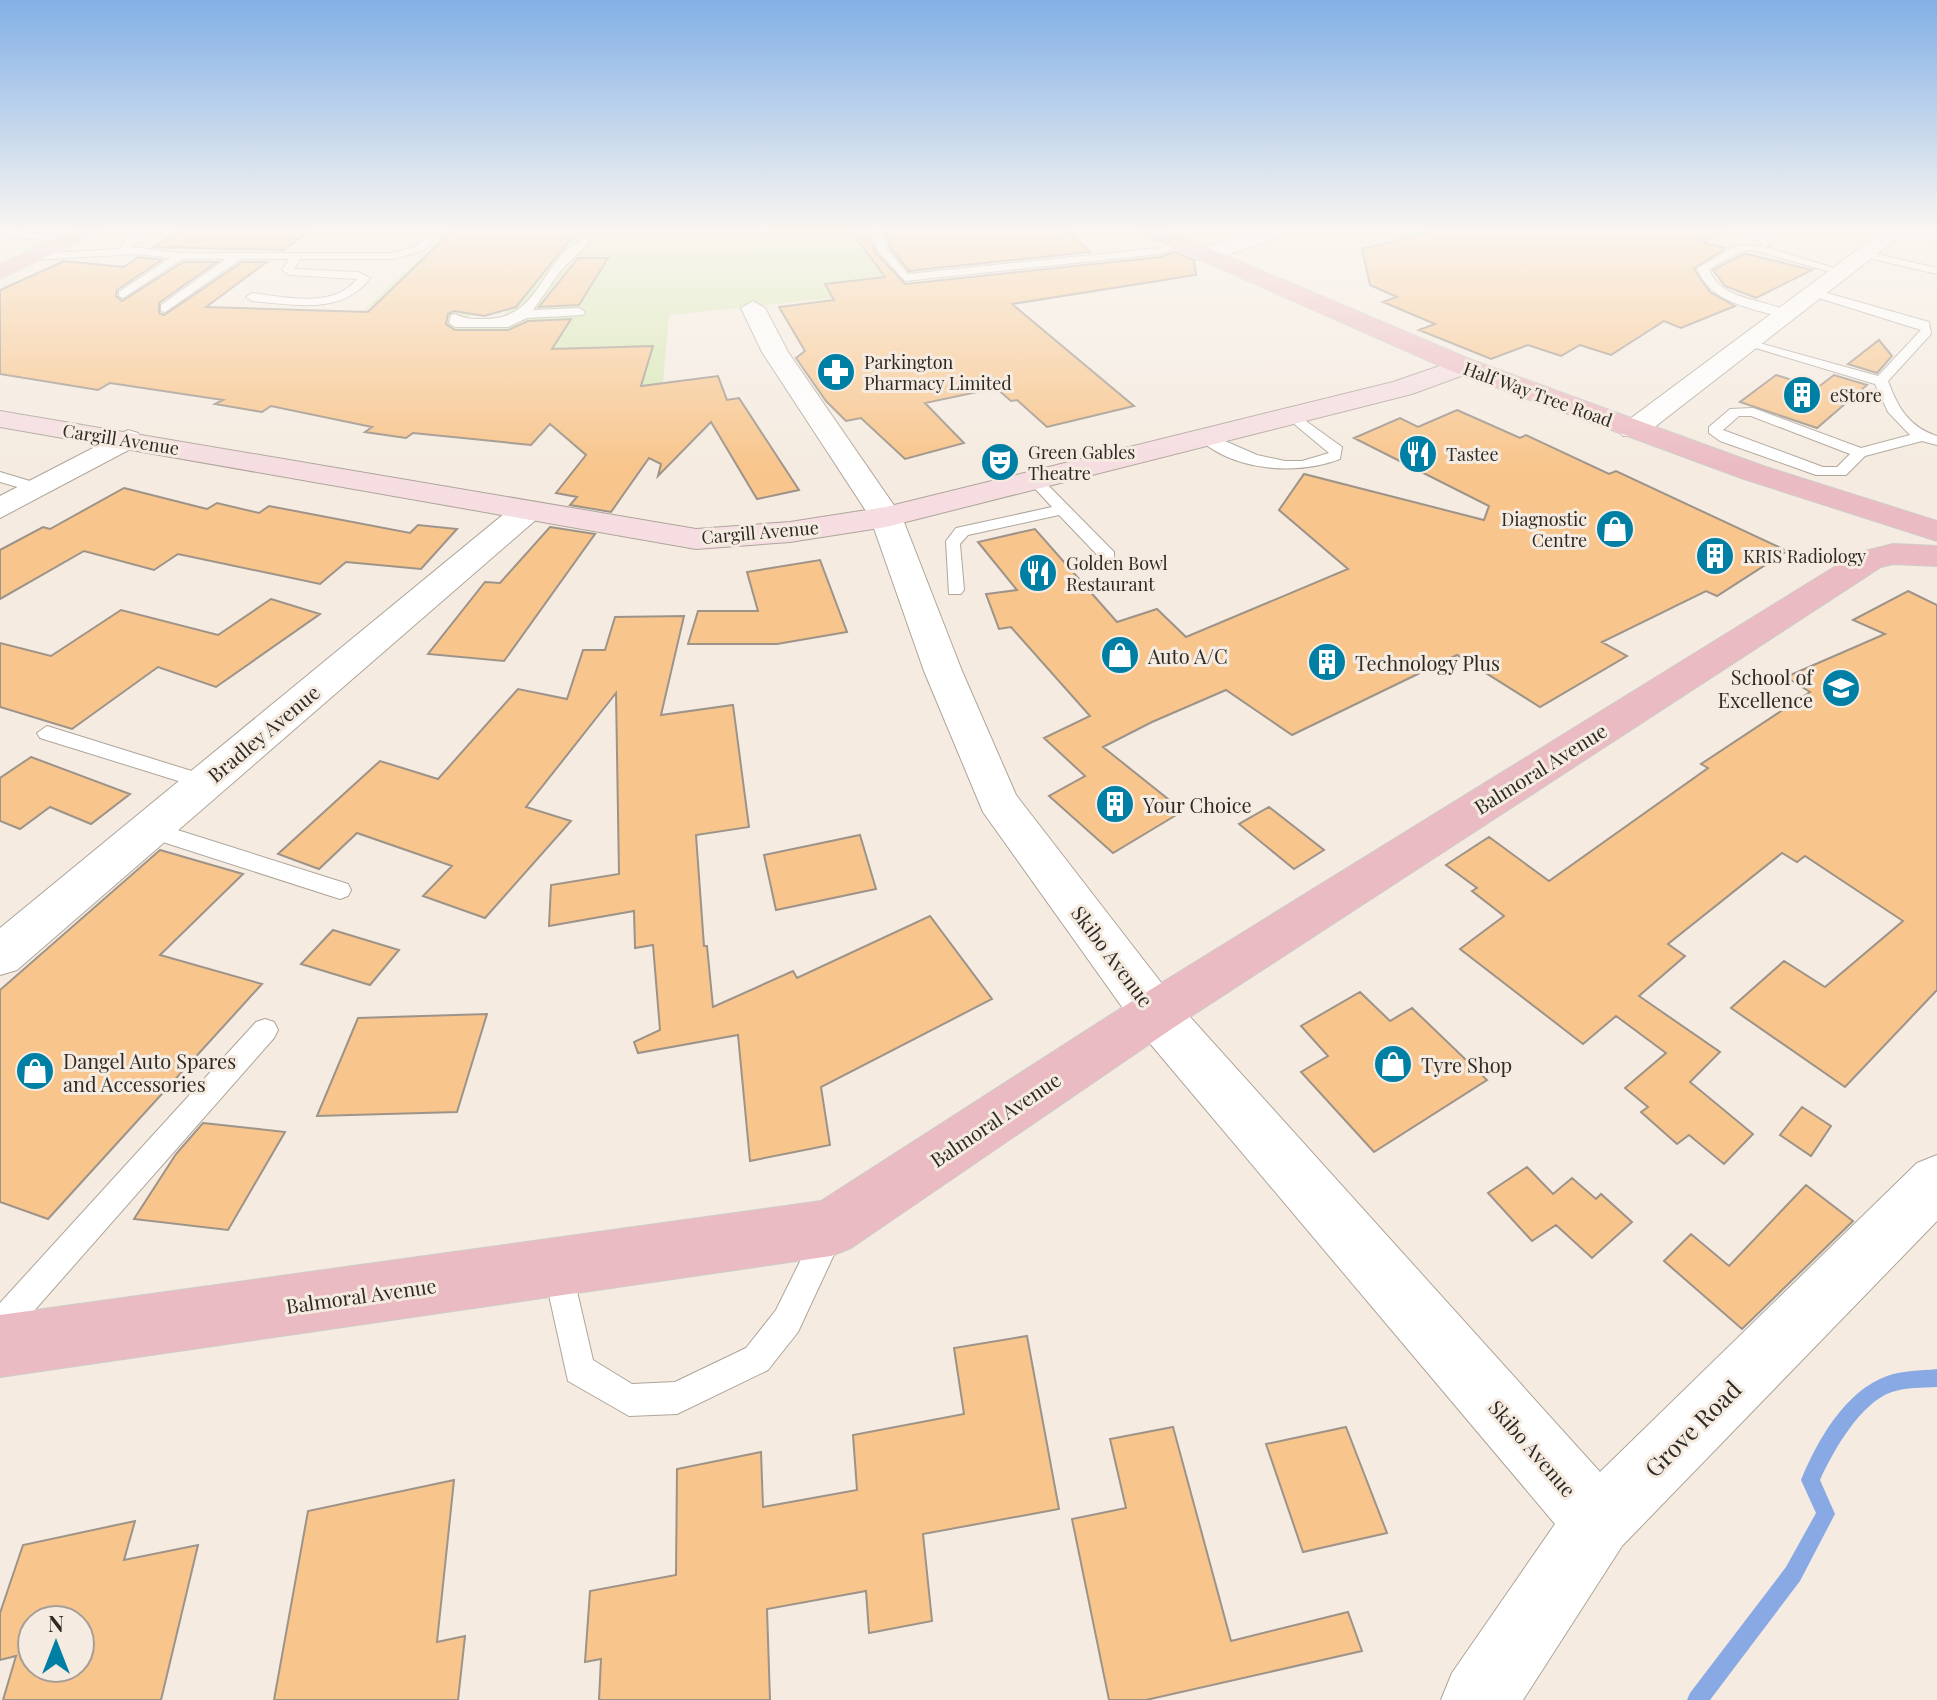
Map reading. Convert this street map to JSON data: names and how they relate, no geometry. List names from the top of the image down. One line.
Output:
{"streets":{"main road":["Half Way Tree Road","Cargill Avenue","Balmoral Avenue"],"street":["Bradley Avenue","Skibo Avenue","Grove Road"]},"crossings":[["Half Way Tree Road","Cargill Avenue"],["Cargill Avenue","Bradley Avenue"],["Cargill Avenue","Skibo Avenue"],["Balmoral Avenue","Skibo Avenue"],["Skibo Avenue","Grove Road"]],"places":{"pharmacy":["Parkington Pharmacy Limited"],"building":["eStore","KRIS Radiology","Technology Plus","Your Choice"],"restaurant":["Tastee","Golden Bowl Restaurant"],"theatre":["Green Gables Theatre"],"shop":["Diagnostic Centre","Auto A/C","Tyre Shop","Dangel Auto Spares and Accessories"],"school or university":["School of Excellence"]},"north":"top"}
